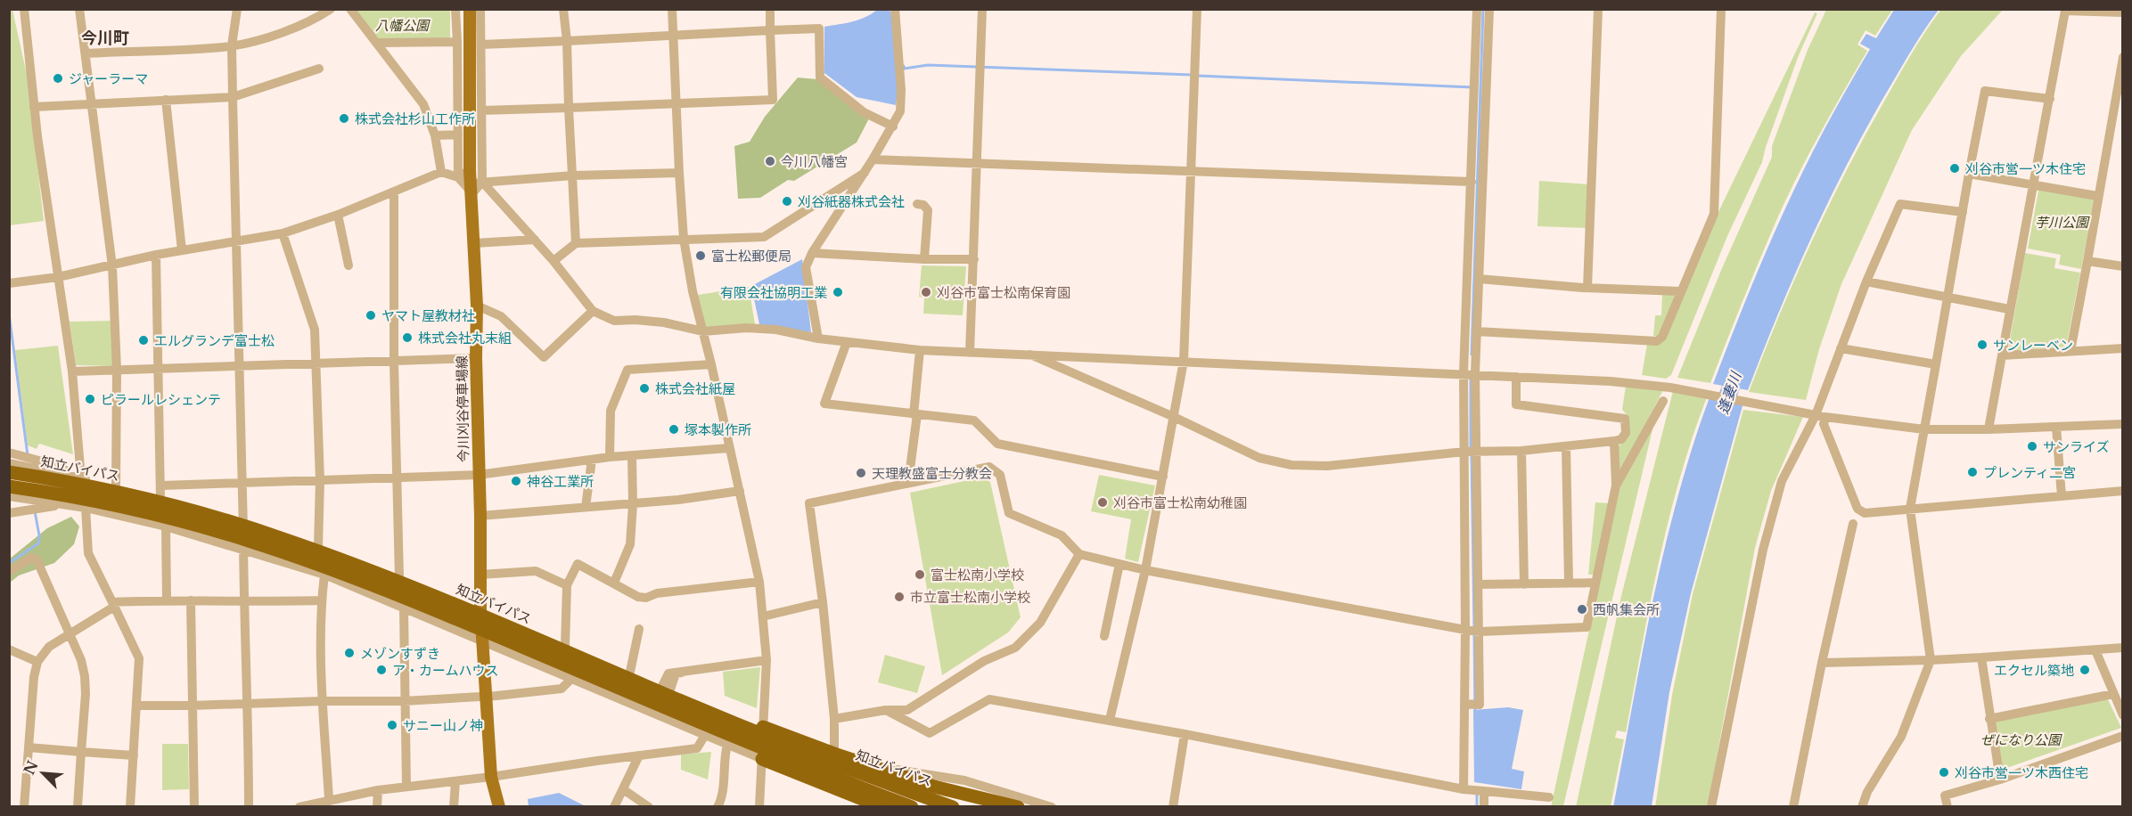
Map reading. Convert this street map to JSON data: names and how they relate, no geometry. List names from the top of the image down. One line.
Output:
{"streets":{"highway":["知立バイパス"],"main road":["今川刈谷停車場線"]},"districts":["今川町"],"water":["逢妻川"],"parks":["八幡公園","芋川公園","ぜになり公園"],"places":["ジャーラーマ","株式会社杉山工作所","今川八幡宮","刈谷市営一ツ木住宅","刈谷紙器株式会社","富士松郵便局","有限会社協明工業","刈谷市富士松南保育園","ヤマト屋教材社","株式会社丸末組","エルグランデ富士松","サンレーベン","株式会社紙屋","ピラールレシェンテ","塚本製作所","サンライズ","プレンティ二宮","天理教盛富士分教会","神谷工業所","刈谷市富士松南幼稚園","富士松南小学校","市立富士松南小学校","西帆集会所","メゾンすずき","ア・カームハウス","エクセル築地","サニー山ノ神","刈谷市営一ツ木西住宅"],"north":"top left"}
